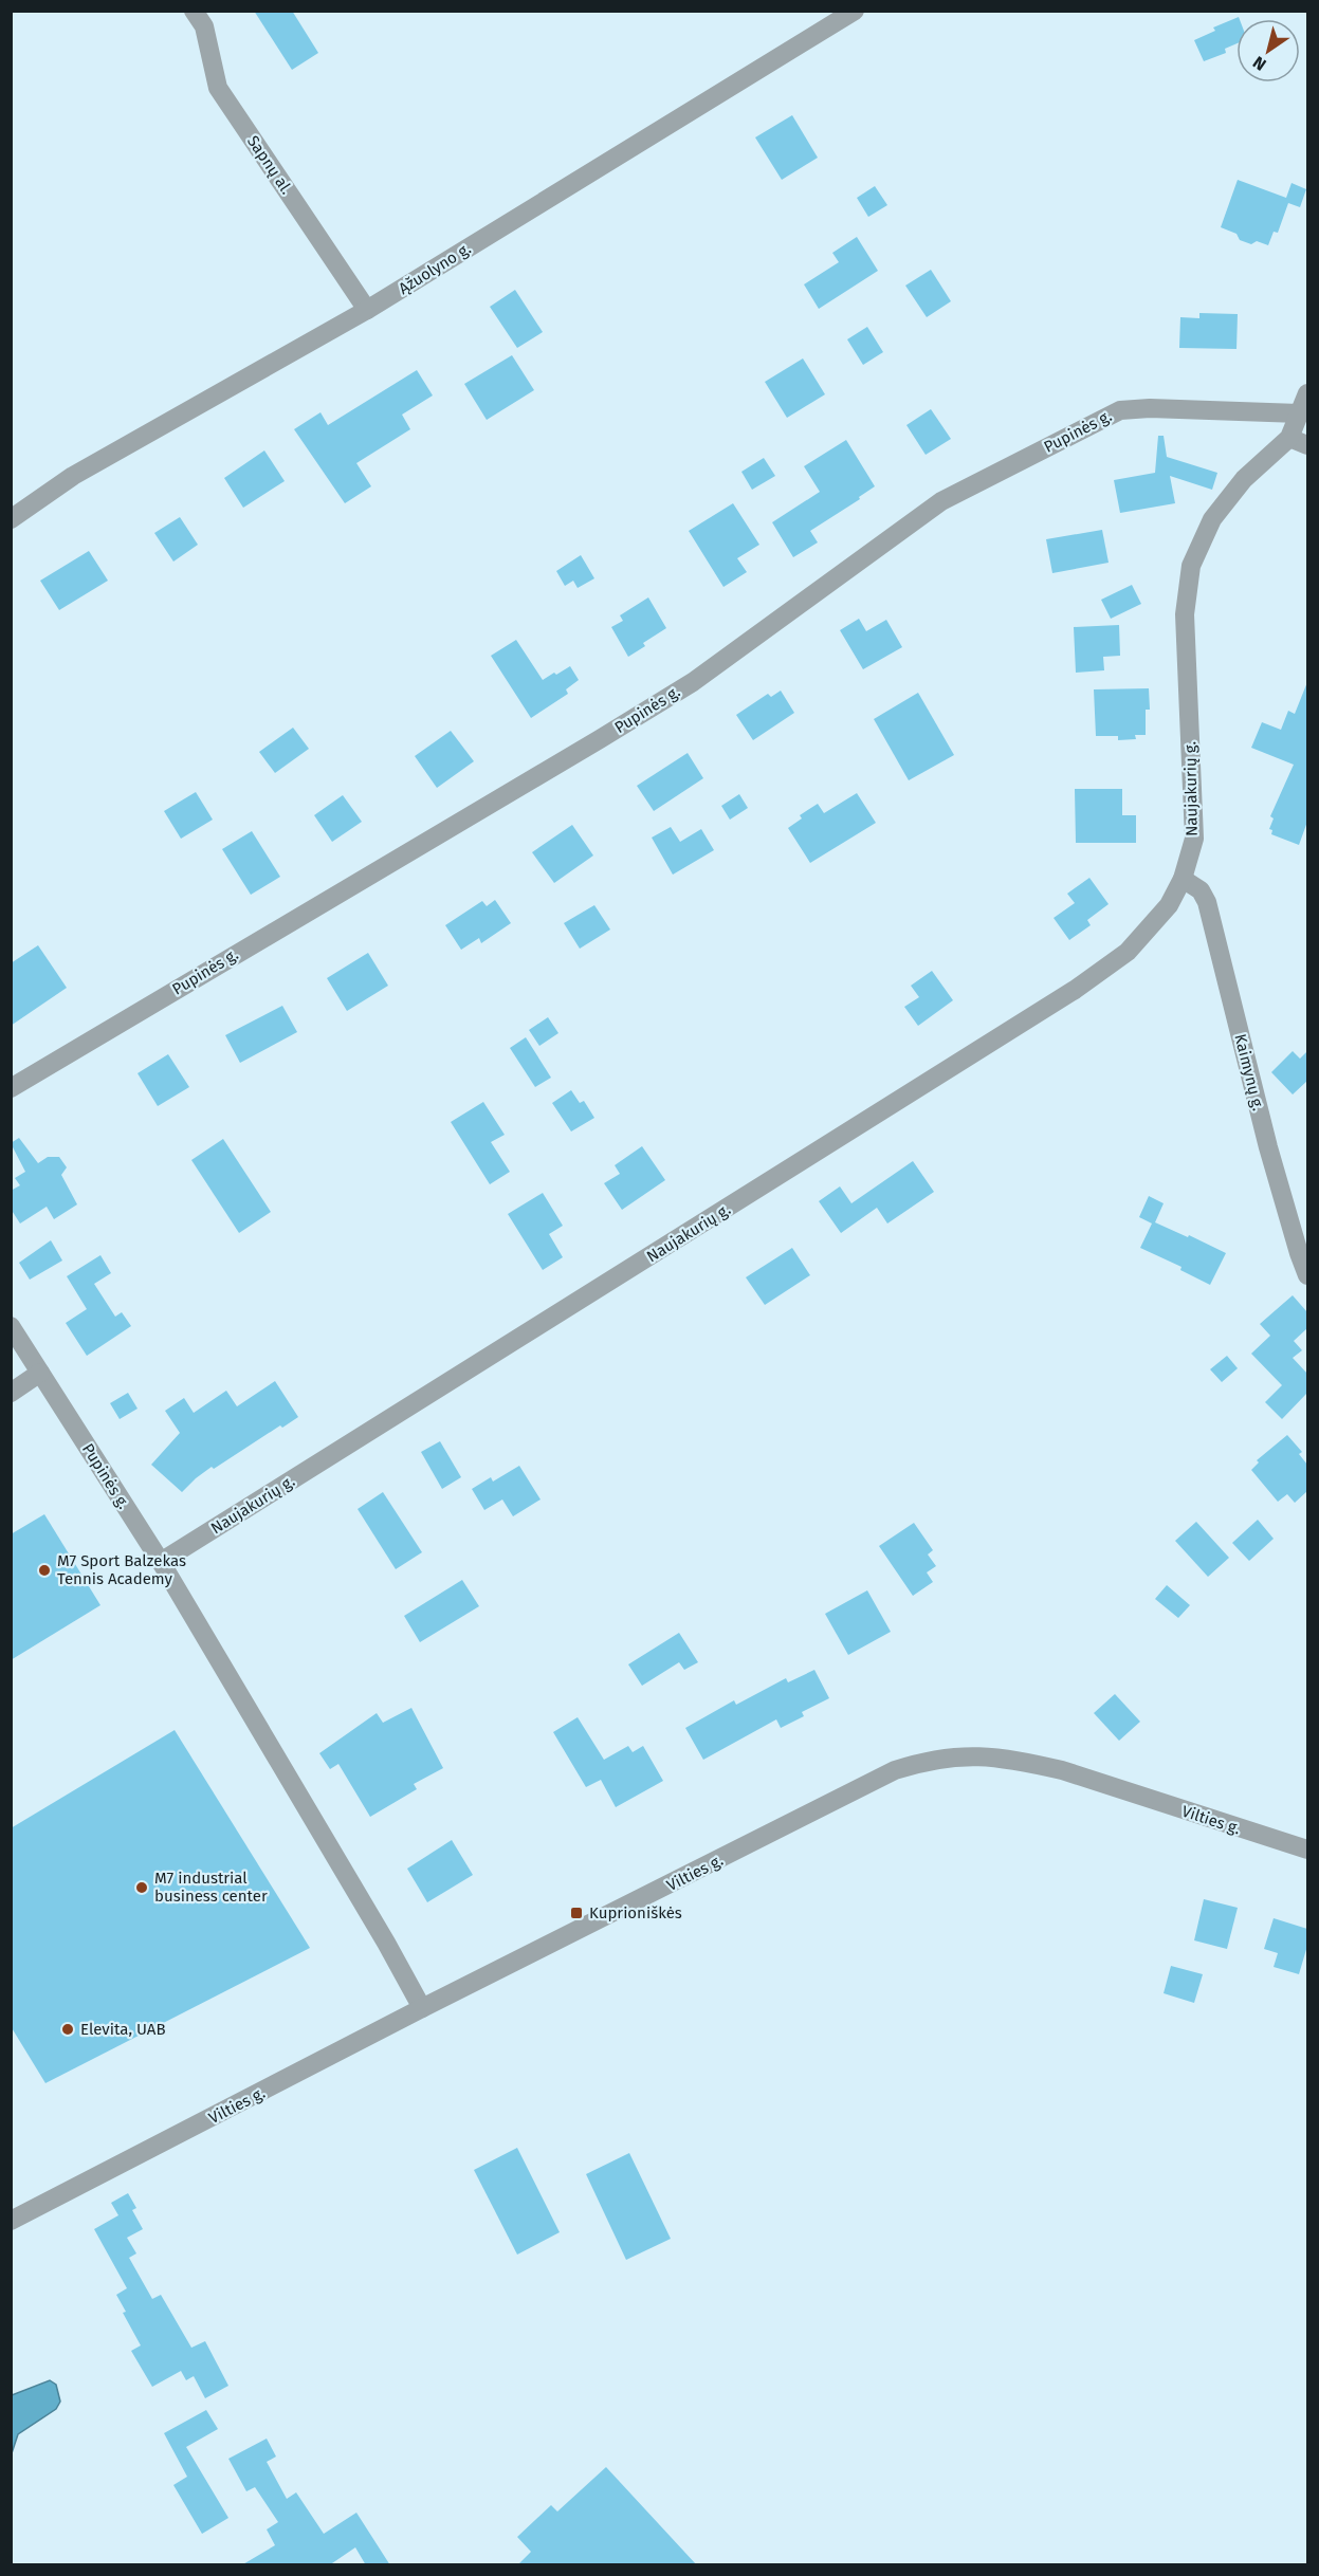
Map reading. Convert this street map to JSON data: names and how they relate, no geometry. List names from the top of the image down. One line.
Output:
{"streets":{"street":["Sapnų al.","Ąžuolyno g.","Pupinės g.","Naujakurių g.","Kaimynų g.","Vilties g."]},"crossings":[["Sapnų al.","Ąžuolyno g."],["Pupinės g.","Naujakurių g."],["Naujakurių g.","Kaimynų g."]],"places":{"other":["M7 Sport Balzekas Tennis Academy","M7 industrial business center","Elevita, UAB"],"transit":["Kuprioniškės"]},"north":"bottom left"}
